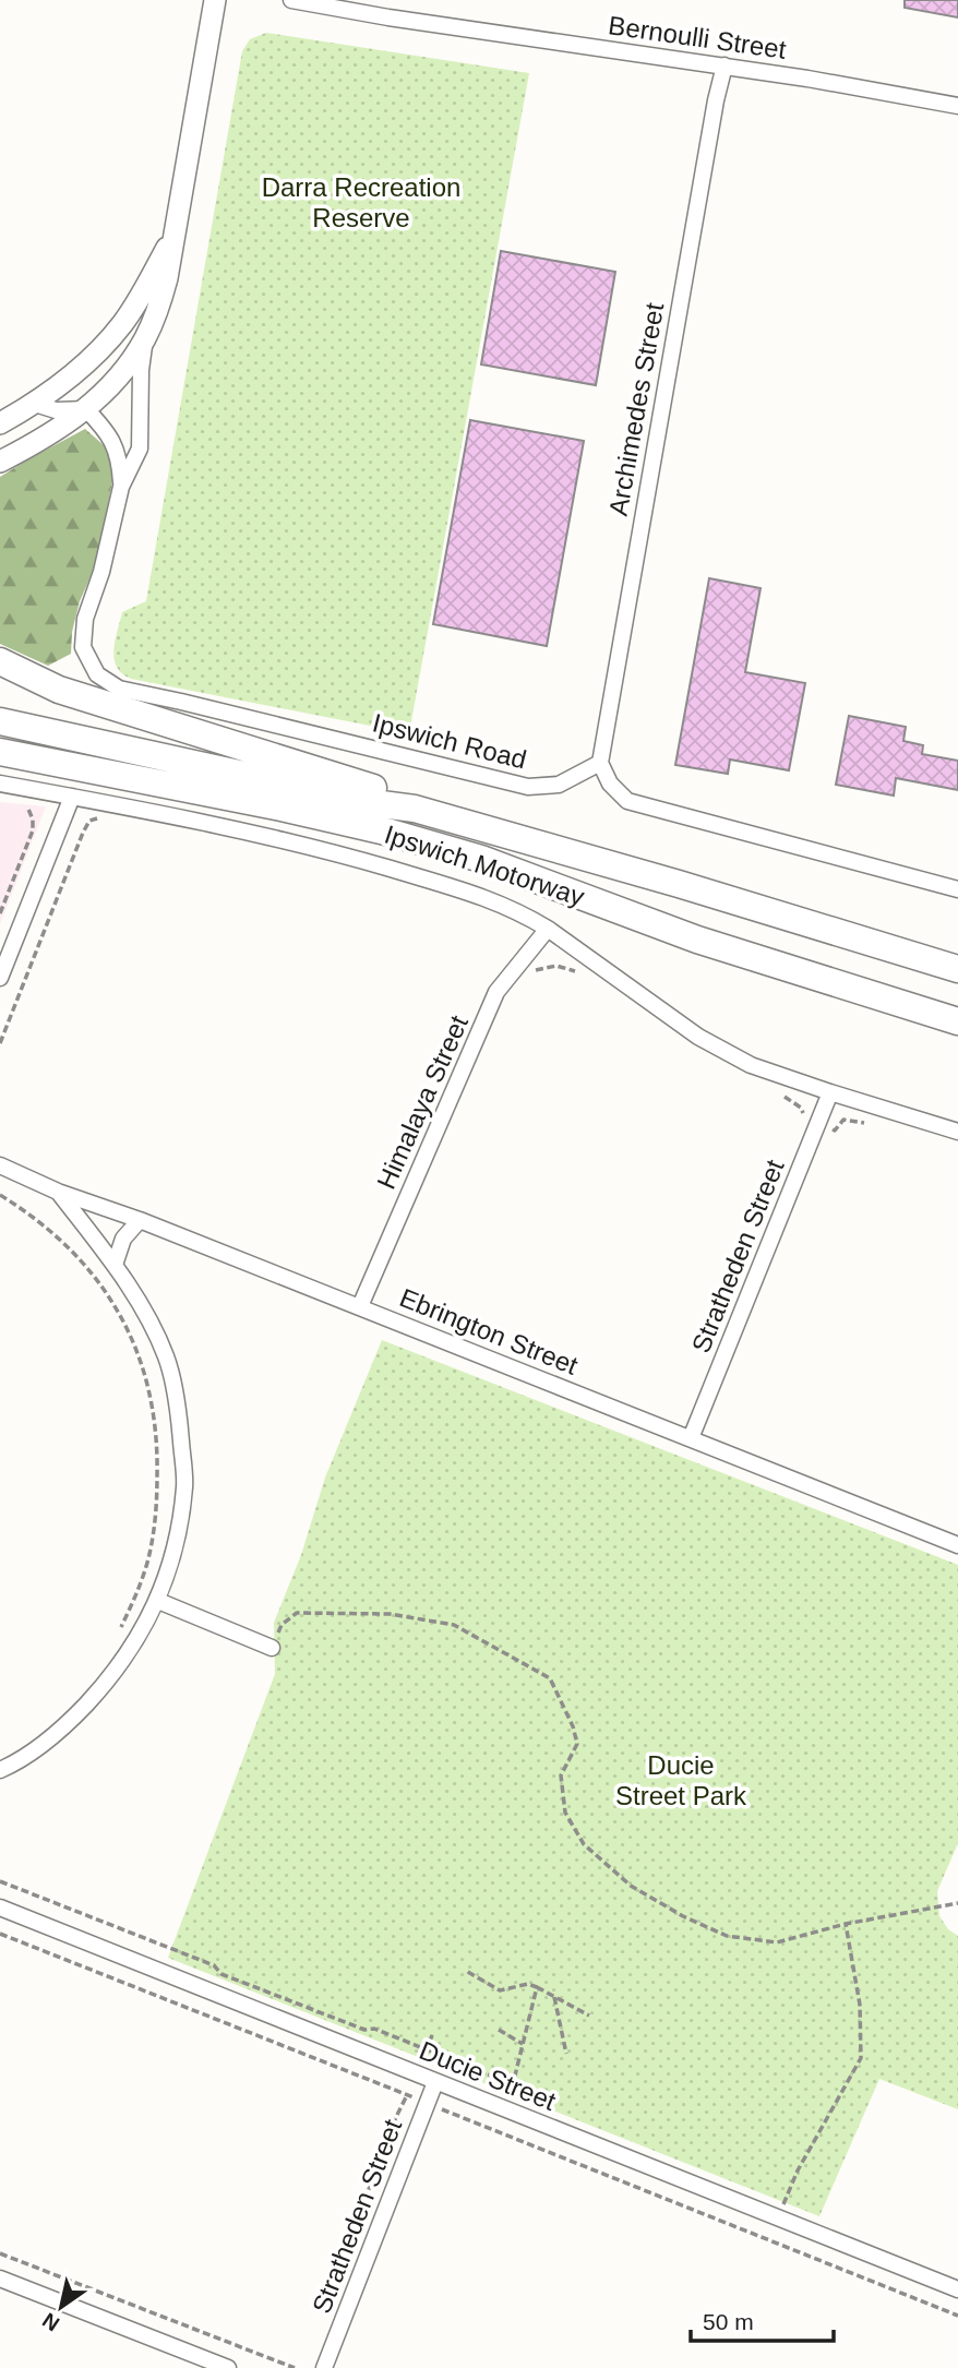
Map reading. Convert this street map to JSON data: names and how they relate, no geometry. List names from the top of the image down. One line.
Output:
{"streets":{"highway":["Ipswich Motorway"],"street":["Bernoulli Street","Archimedes Street","Ipswich Road","Himalaya Street","Stratheden Street","Ebrington Street","Ducie Street"]},"crossings":[["Bernoulli Street","Archimedes Street"],["Archimedes Street","Ipswich Road"],["Himalaya Street","Ebrington Street"],["Stratheden Street","Ebrington Street"],["Stratheden Street","Ducie Street"]],"parks":["Darra Recreation Reserve","Ducie Street Park"],"scale_bar":"50 m","north":"bottom left"}
